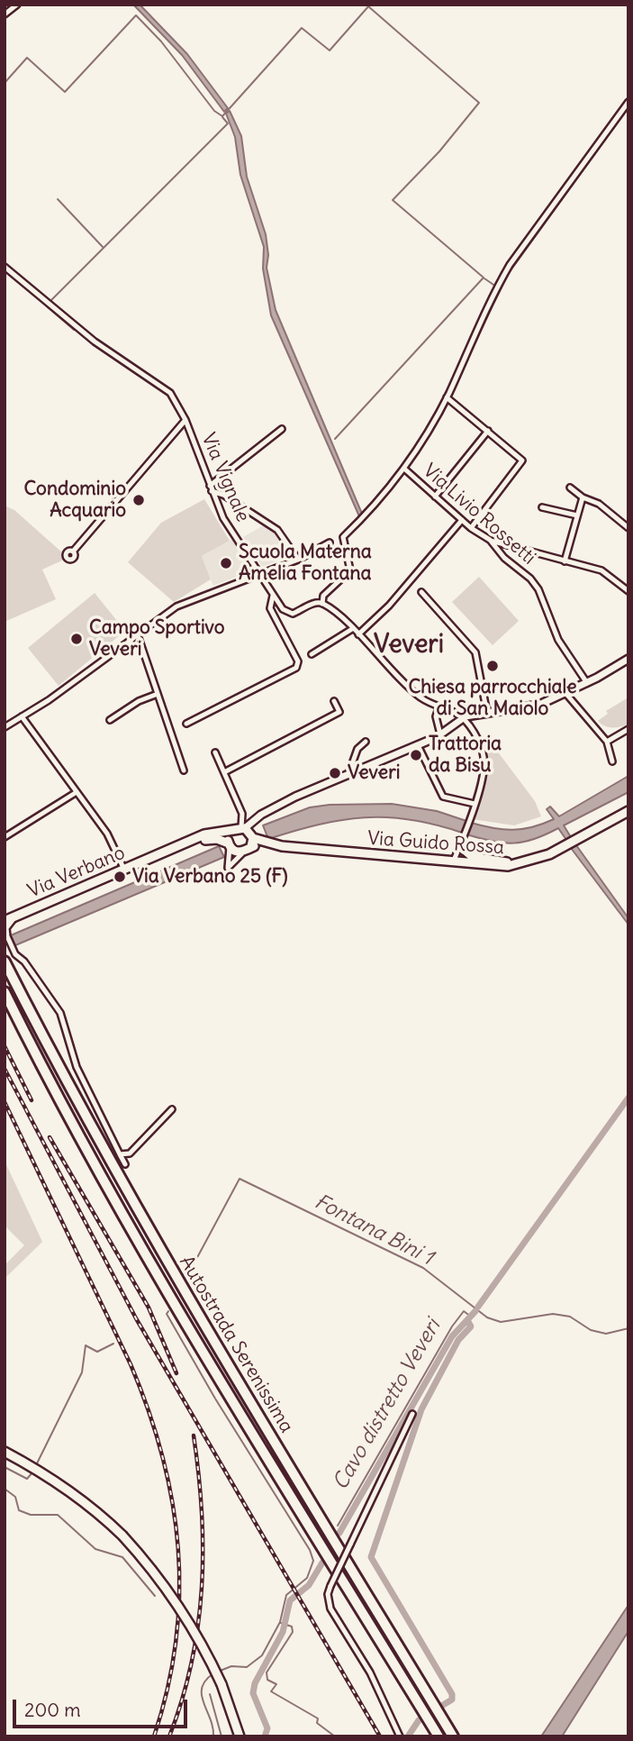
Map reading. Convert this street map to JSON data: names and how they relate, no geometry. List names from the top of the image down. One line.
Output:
{"streets":{"highway":["Autostrada Serenissima"],"main road":["Via Guido Rossa","Via Verbano"],"street":["Via Vignale","Via Livio Rossetti"]},"crossings":[["Via Guido Rossa","Via Verbano"]],"districts":["Veveri"],"water":["Fontana Bini 1","Cavo distretto Veveri"],"places":["Condominio Acquario","Scuola Materna Amelia Fontana","Campo Sportivo Veveri","Chiesa parrocchiale di San Maiolo","Trattoria da Bisu","Veveri","Via Verbano 25 (F)"],"scale_bar":"200 m"}
